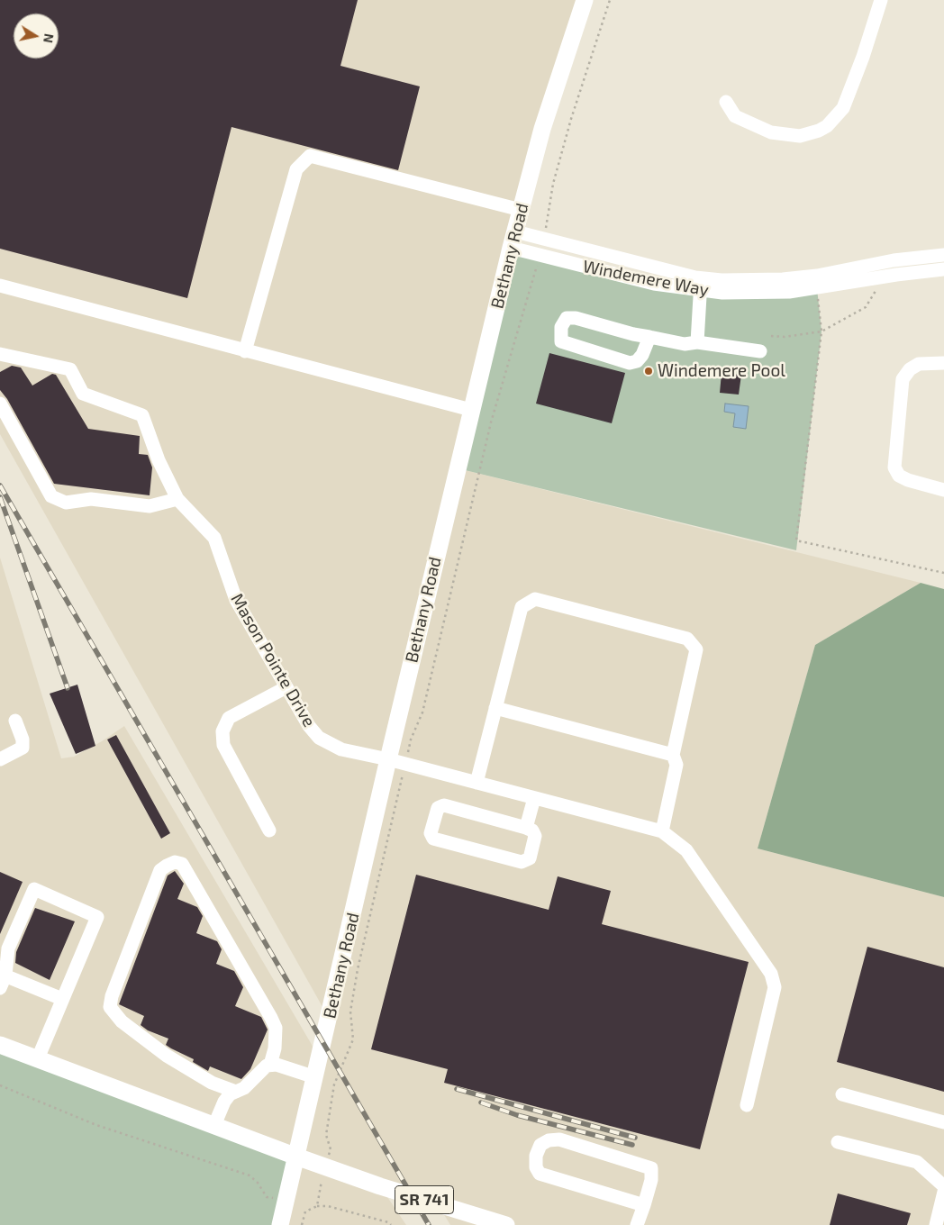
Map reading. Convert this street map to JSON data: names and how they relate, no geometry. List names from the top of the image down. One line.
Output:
{"streets":{"main road":["Bethany Road","SR 741"],"street":["Windemere Way","Mason Pointe Drive"]},"crossings":[["Bethany Road","Windemere Way"],["Bethany Road","Mason Pointe Drive"],["Bethany Road","SR 741"]],"places":["Windemere Pool"],"north":"right"}
